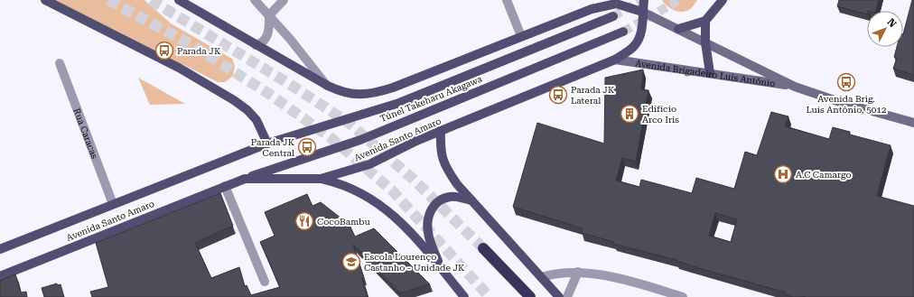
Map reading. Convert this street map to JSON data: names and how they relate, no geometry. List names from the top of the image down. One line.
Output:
{"streets":{"main road":["Avenida Brigadeiro Luís Antônio","Túnel Takeharu Akagawa","Avenida Santo Amaro"],"street":["Rua Caracas"]},"crossings":[["Avenida Brigadeiro Luís Antônio","Avenida Santo Amaro"],["Túnel Takeharu Akagawa","Avenida Santo Amaro"],["Rua Caracas","Avenida Santo Amaro"]],"places":{"bus stop":["Parada JK","Avenida Brig. Luís Antônio, 5012","Parada JK Lateral","Parada JK Central"],"building":["Edifício Arco Iris"],"hospital":["A.C Camargo"],"restaurant":["CocoBambu"],"school or university":["Escola Lourenço Castanho - Unidade JK"]},"north":"top right"}
